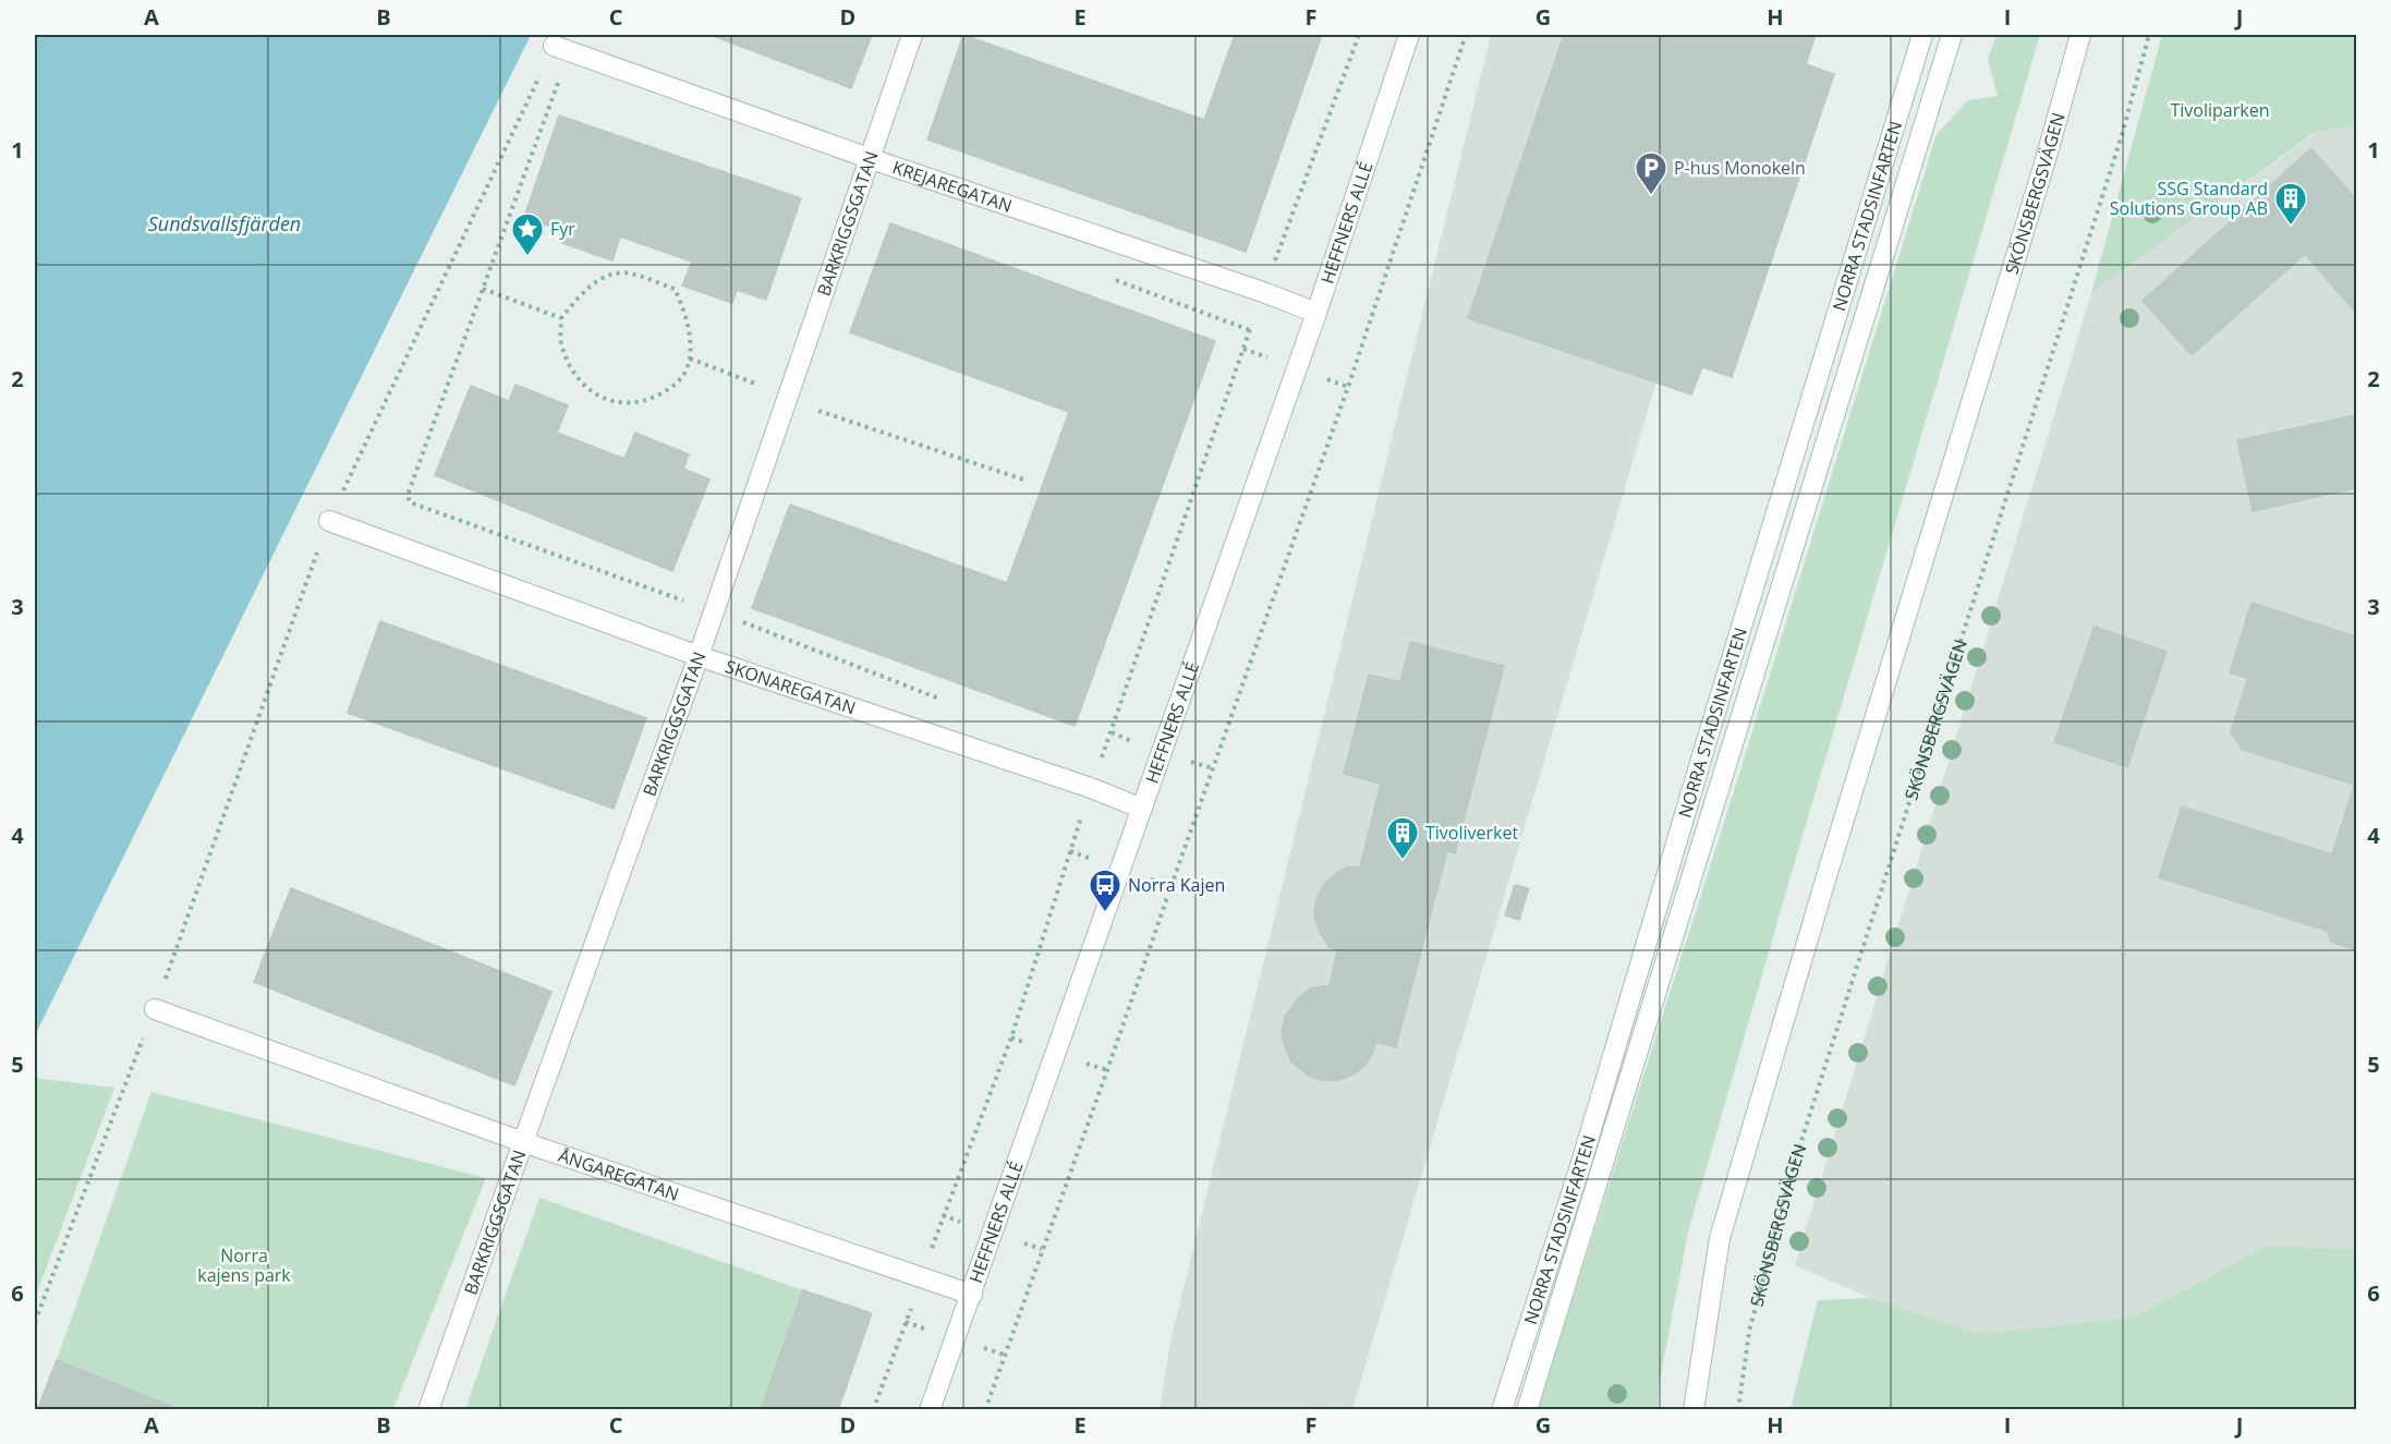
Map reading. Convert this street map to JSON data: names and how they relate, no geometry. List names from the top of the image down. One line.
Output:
{"streets":{"street":["KREJAREGATAN","SKÖNSBERGSVÄGEN","NORRA STADSINFARTEN","BARKRIGGSGATAN","HEFFNERS ALLÉ","SKONAREGATAN","ÅNGAREGATAN"]},"crossings":[["KREJAREGATAN","BARKRIGGSGATAN"],["KREJAREGATAN","HEFFNERS ALLÉ"],["BARKRIGGSGATAN","SKONAREGATAN"],["BARKRIGGSGATAN","ÅNGAREGATAN"],["HEFFNERS ALLÉ","SKONAREGATAN"],["HEFFNERS ALLÉ","ÅNGAREGATAN"]],"water":["Sundsvallsfjärden"],"parks":["Tivoliparken","Norra kajens park"],"places":{"parking":["P-hus Monokeln"],"building":["SSG Standard Solutions Group AB","Tivoliverket"],"place":["Fyr"],"bus stop":["Norra Kajen"]},"grid":{"columns":["A","B","C","D","E","F","G","H","I","J"],"rows":["1","2","3","4","5","6"]}}
